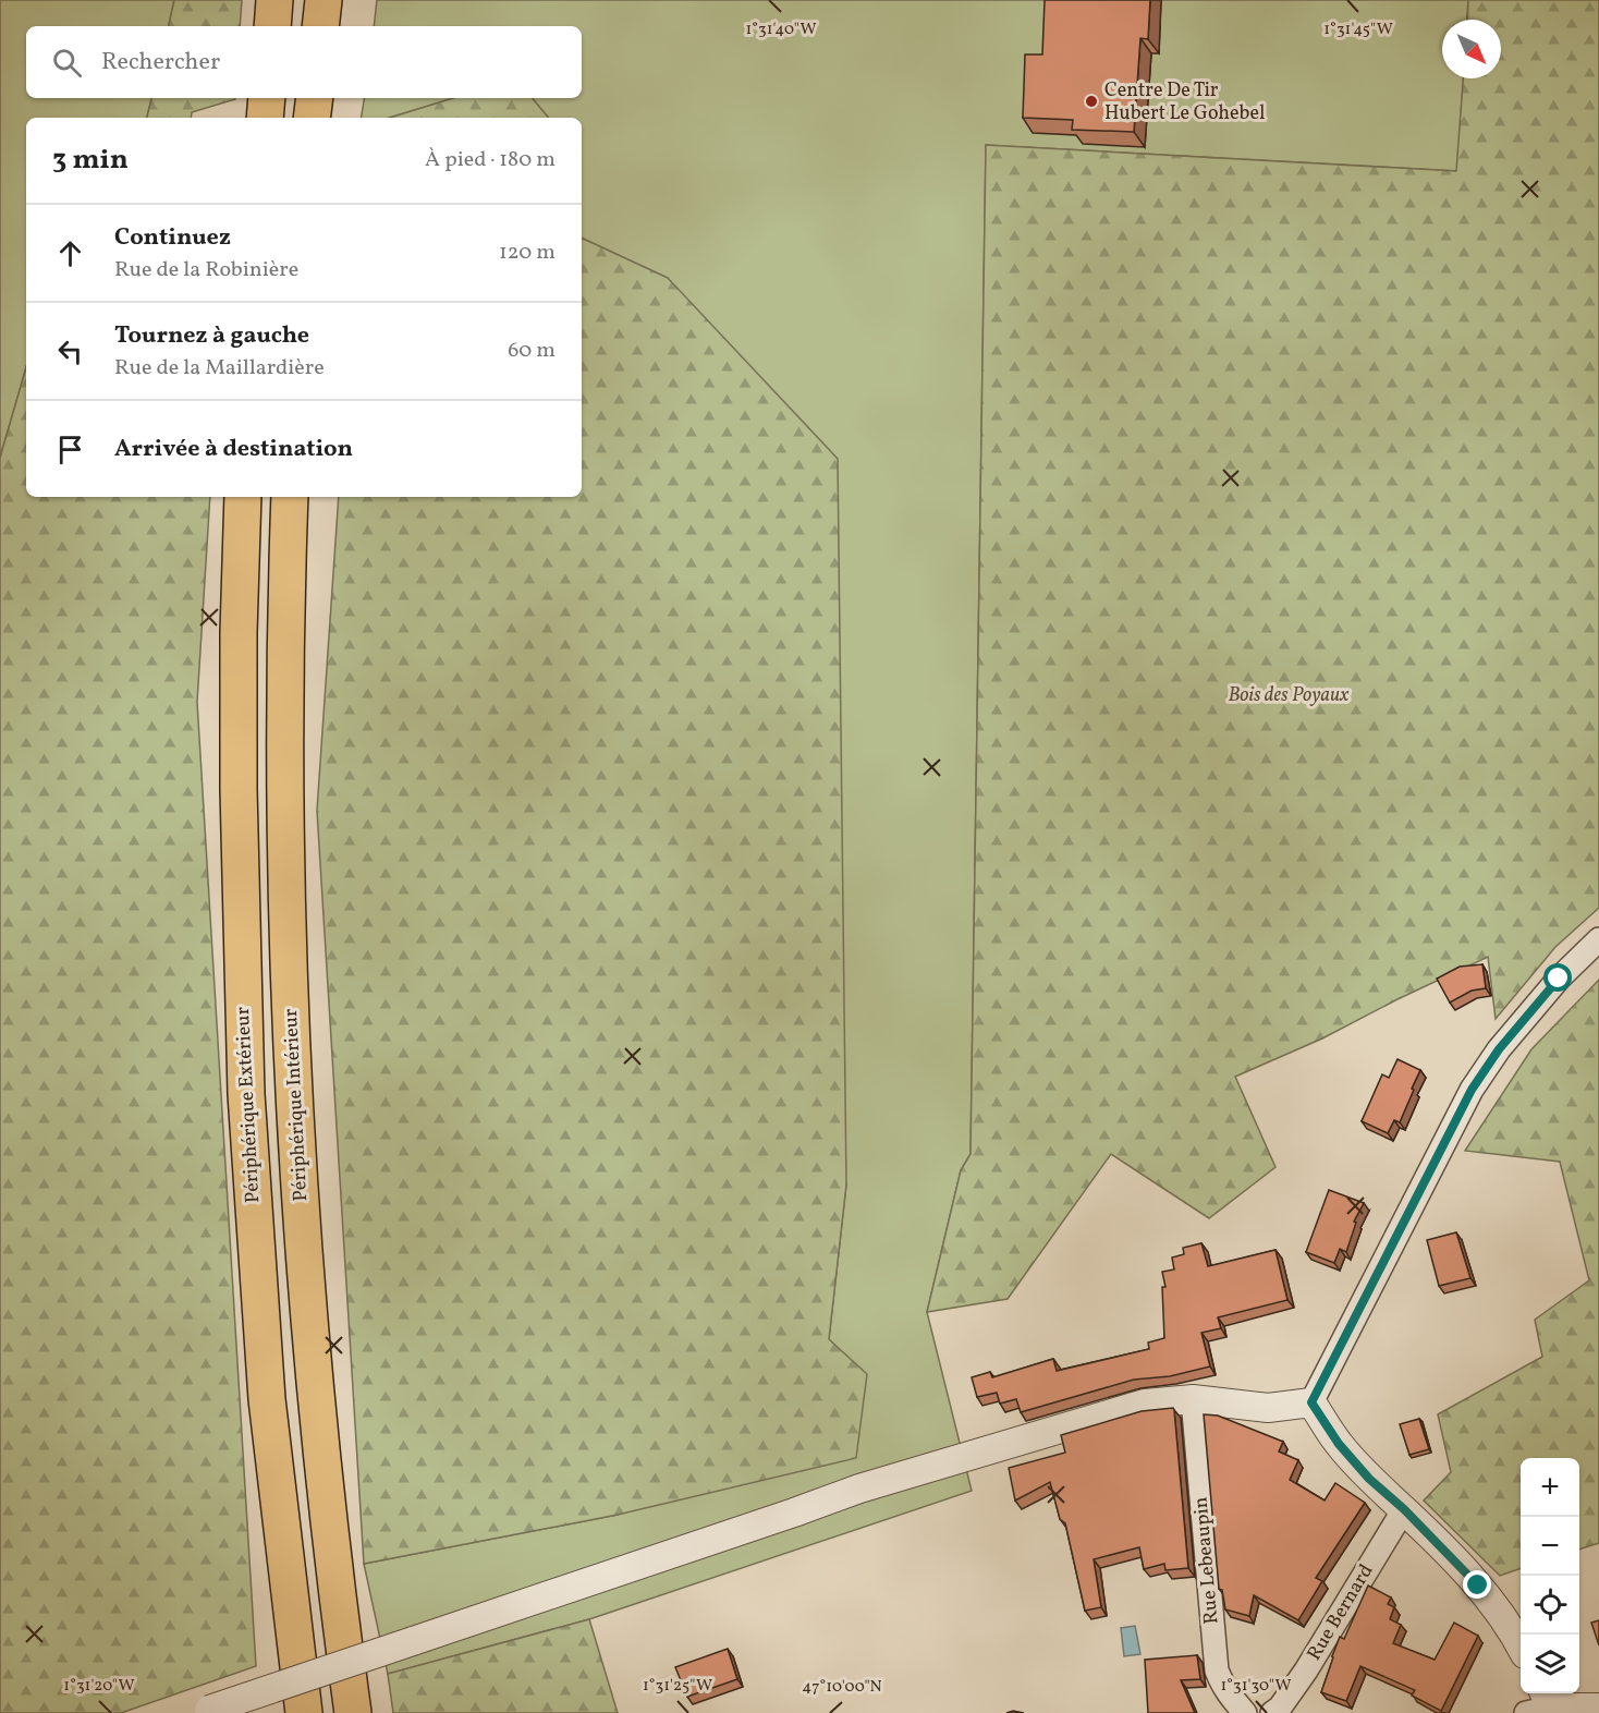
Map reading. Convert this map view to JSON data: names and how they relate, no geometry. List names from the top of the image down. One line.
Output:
{"streets":{"highway":["Périphérique Extérieur","Périphérique Intérieur"],"street":["Rue Lebeaupin","Rue Bernard"]},"parks":["Bois des Poyaux"],"places":["Centre De Tir Hubert Le Gohebel"],"north":"bottom right","page":{"search":"Rechercher","heading":["3 min","À pied · 180 m"],"list":[["Continuez","Rue de la Robinière","120 m"],["Tournez à gauche","Rue de la Maillardière","60 m"],"Arrivée à destination"],"map_buttons":["+","−"]},"coordinates":["1°31'40\"W","1°31'45\"W","1°31'20\"W","1°31'25\"W","1°31'30\"W","47°10'00\"N"]}
